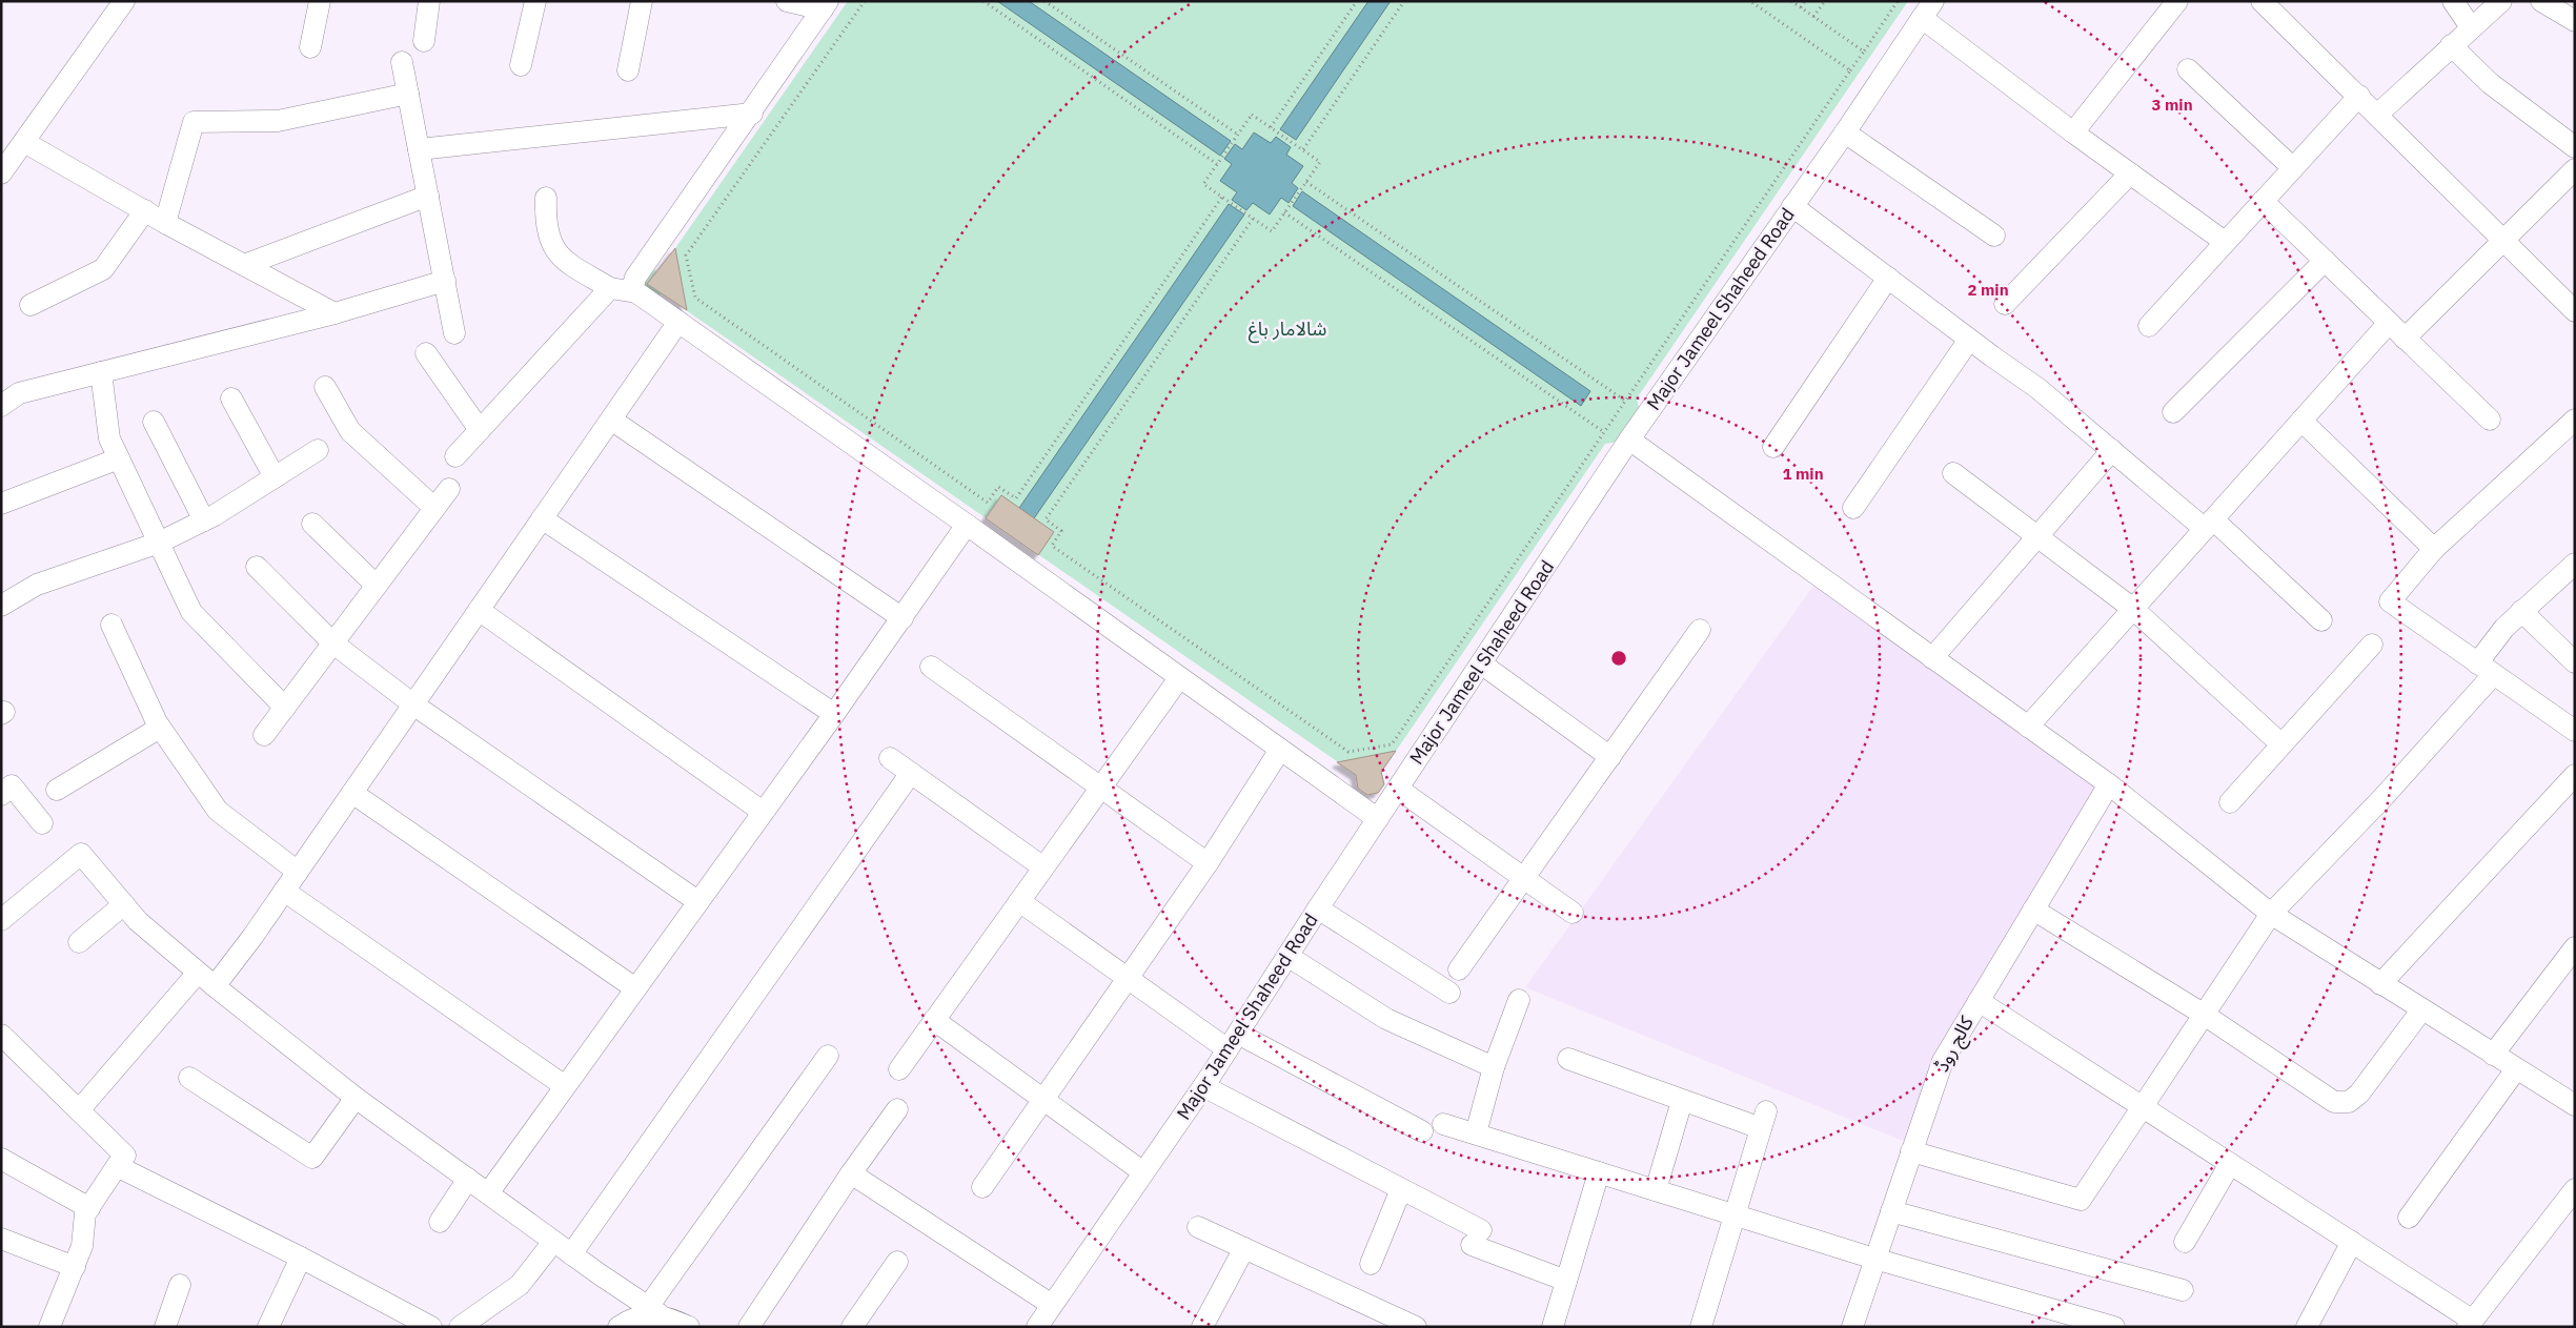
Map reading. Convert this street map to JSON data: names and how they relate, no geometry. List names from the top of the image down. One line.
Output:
{"streets":{"street":["Major Jameel Shaheed Road","کالج روڈ"]},"parks":["شالامار باغ"],"rings":["3 min","2 min","1 min"]}
